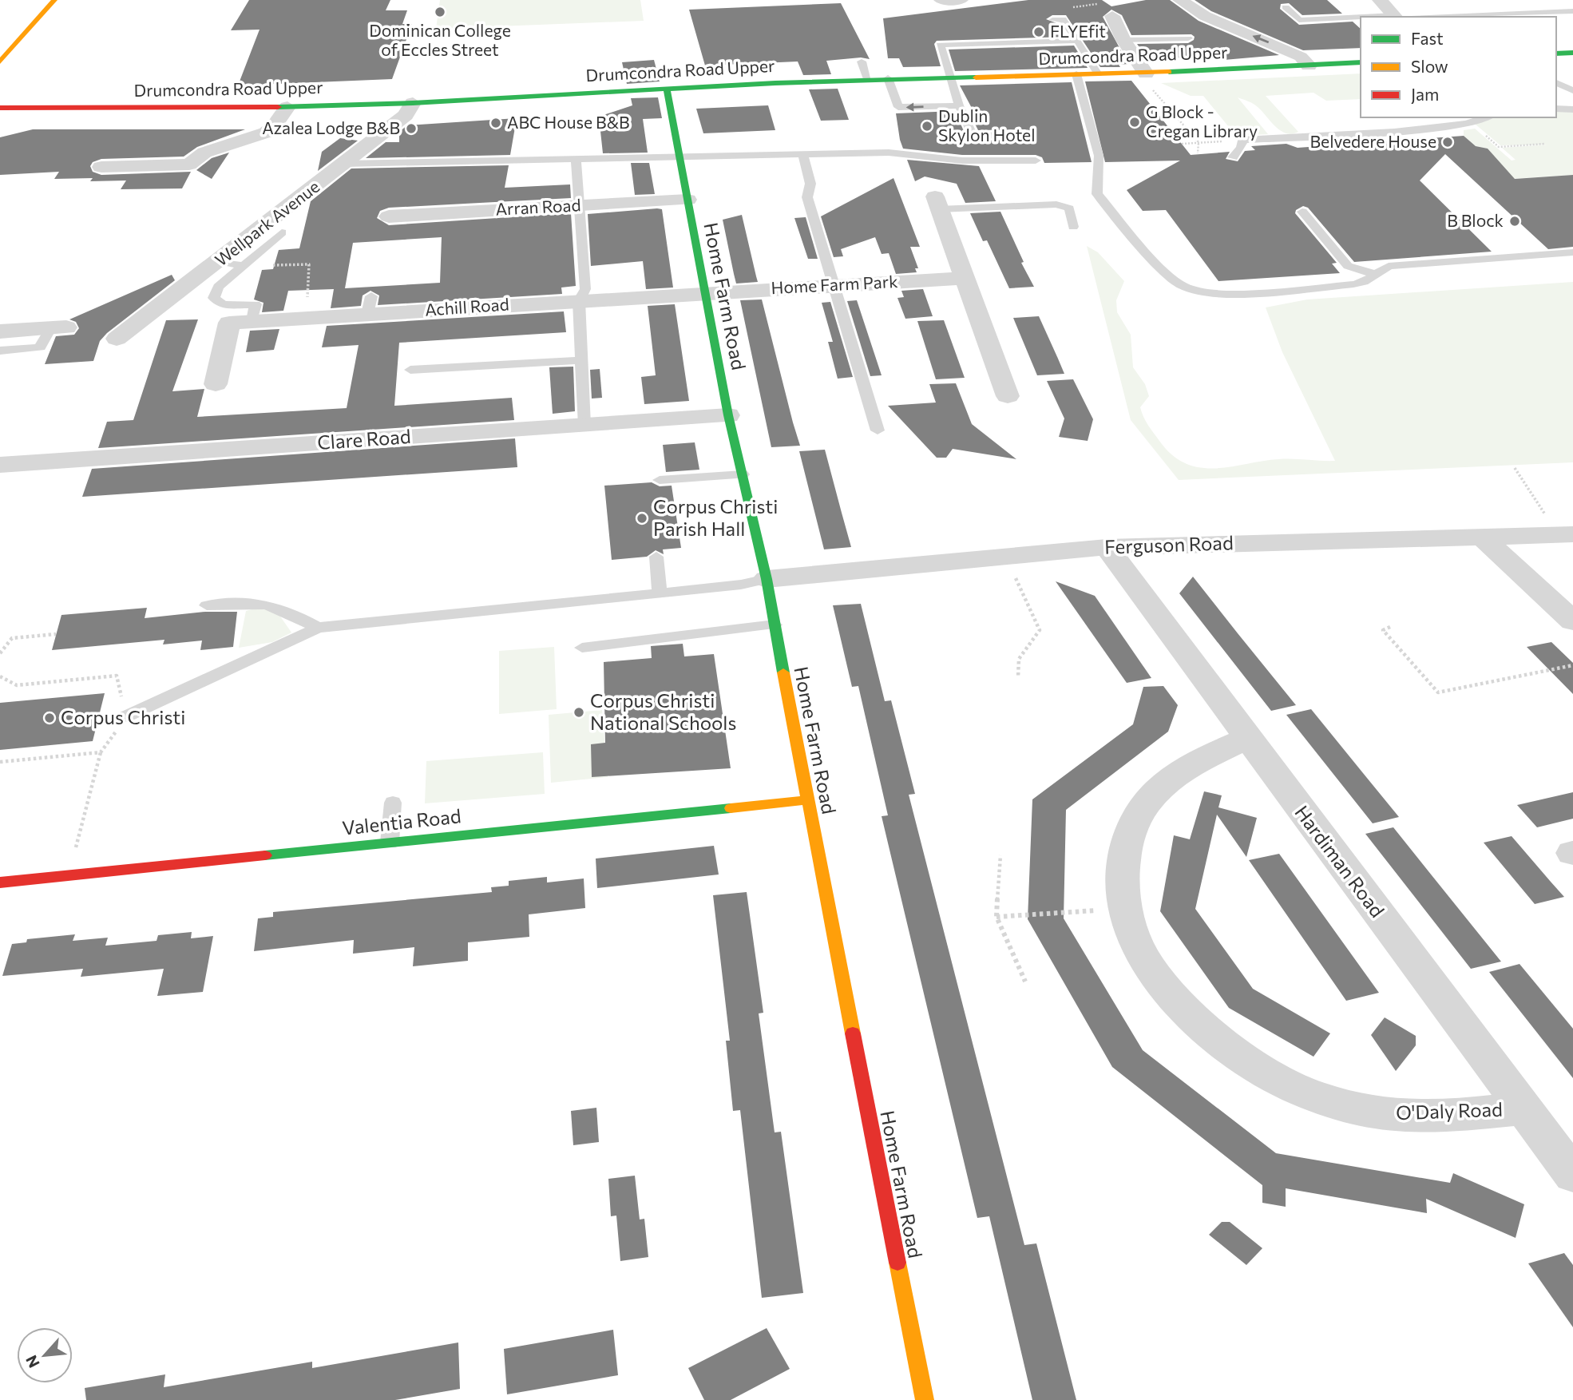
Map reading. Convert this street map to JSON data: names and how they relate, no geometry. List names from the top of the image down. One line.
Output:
{"streets":{"street":["Drumcondra Road Upper","Arran Road","Wellpark Avenue","Home Farm Park","Home Farm Road","Achill Road","Clare Road","Ferguson Road","Valentia Road","Hardiman Road","O'Daly Road"]},"crossings":[["Drumcondra Road Upper","Wellpark Avenue"],["Drumcondra Road Upper","Home Farm Road"],["Arran Road","Home Farm Road"],["Home Farm Park","Home Farm Road"],["Home Farm Park","Achill Road"],["Home Farm Road","Achill Road"],["Home Farm Road","Clare Road"],["Home Farm Road","Ferguson Road"],["Home Farm Road","Valentia Road"],["Ferguson Road","Hardiman Road"],["Hardiman Road","O'Daly Road"]],"places":["Dominican College of Eccles Street","FLYEfit","G Block - Cregan Library","ABC House B&B","Dublin Skylon Hotel","Azalea Lodge B&B","Belvedere House","B Block","Corpus Christi Parish Hall","Corpus Christi National Schools","Corpus Christi"],"legend":["Fast","Slow","Jam"],"north":"bottom left"}
